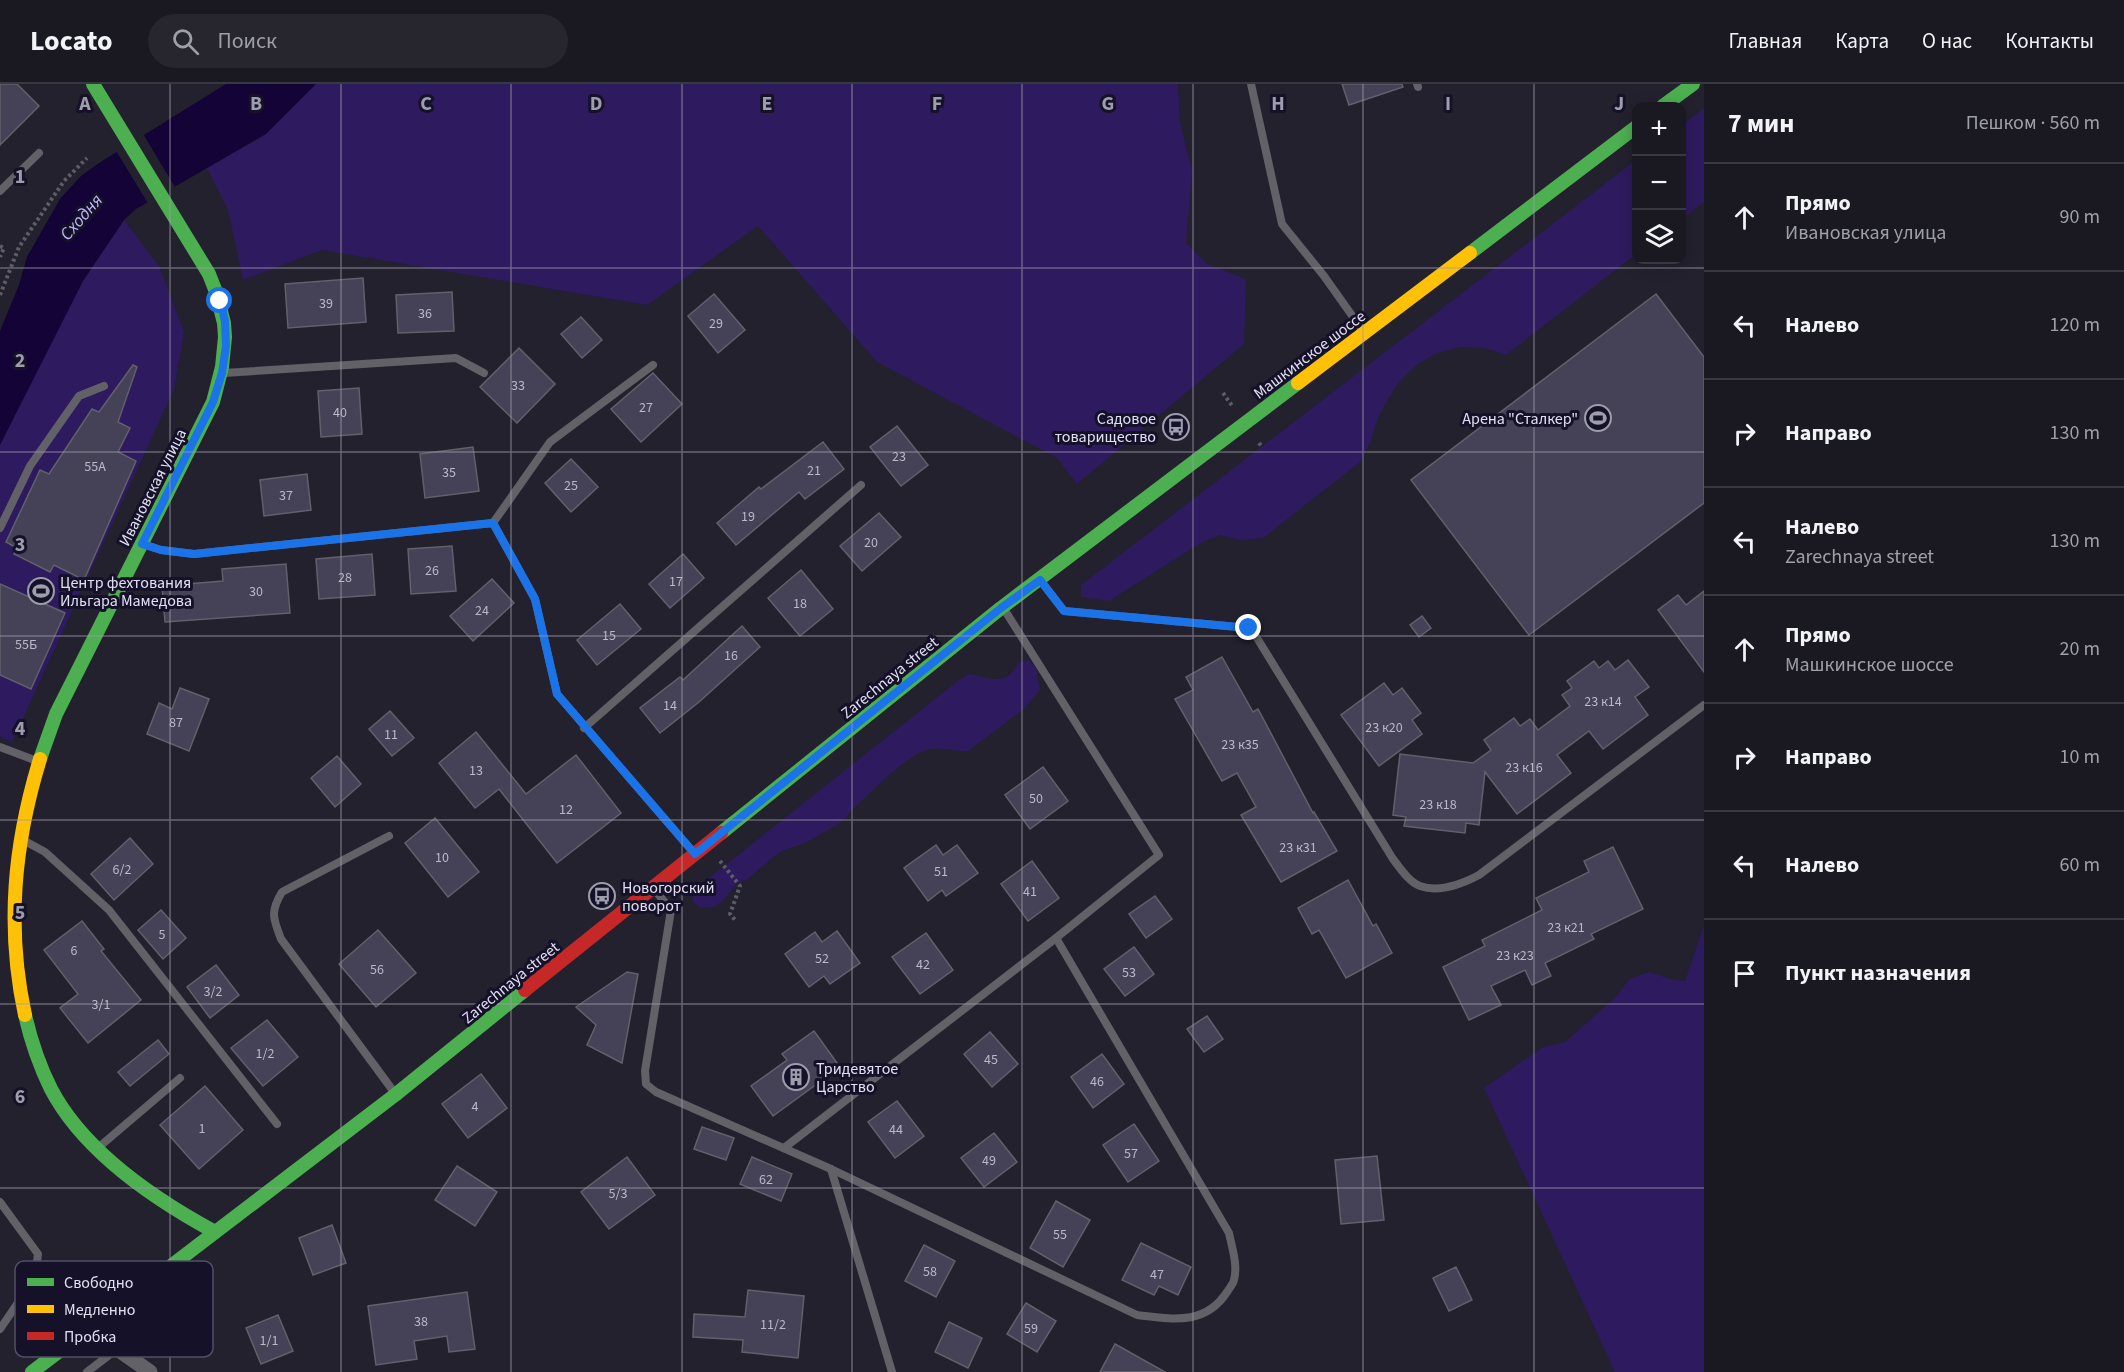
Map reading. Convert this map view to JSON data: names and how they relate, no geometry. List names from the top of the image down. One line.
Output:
{"streets":{"main road":["Машкинское шоссе","Ивановская улица","Zarechnaya street"]},"crossings":[["Машкинское шоссе","Zarechnaya street"],["Ивановская улица","Zarechnaya street"]],"water":["Сходня"],"places":{"sports":["Арена \"Сталкер\"","Центр фехтования Ильгара Мамедова"],"bus stop":["Садовое товарищество","Новогорский поворот"],"building":["Тридевятое Царство"]},"house_numbers":["39","36","29","33","27","40","23","55А","21","35","25","37","19","20","26","28","17","30","18","24","15","55Б","16","23 к14","14","87","23 к20","11","23 к35","23 к16","13","50","23 к18","12","23 к31","10","6/2","51","41","23 к21","5","6","23 к23","52","42","56","53","3/2","3/1","1/2","45","46","4","1","44","57","49","62","5/3","55","58","47","38","11/2","59","1/1"],"legend":["Свободно","Медленно","Пробка"],"page":{"header":"Locato","search":"Поиск","nav":["Главная","Карта","О нас","Контакты"],"heading":["7 мин","Пешком · 560 m"],"map_buttons":["+","−"],"list":[["Прямо","Ивановская улица","90 m"],["Налево","120 m"],["Направо","130 m"],["Налево","Zarechnaya street","130 m"],["Прямо","Машкинское шоссе","20 m"],["Направо","10 m"],["Налево","60 m"],"Пункт назначения"]},"grid":{"columns":["A","B","C","D","E","F","G","H","I","J"],"rows":["1","2","3","4","5","6"]}}
